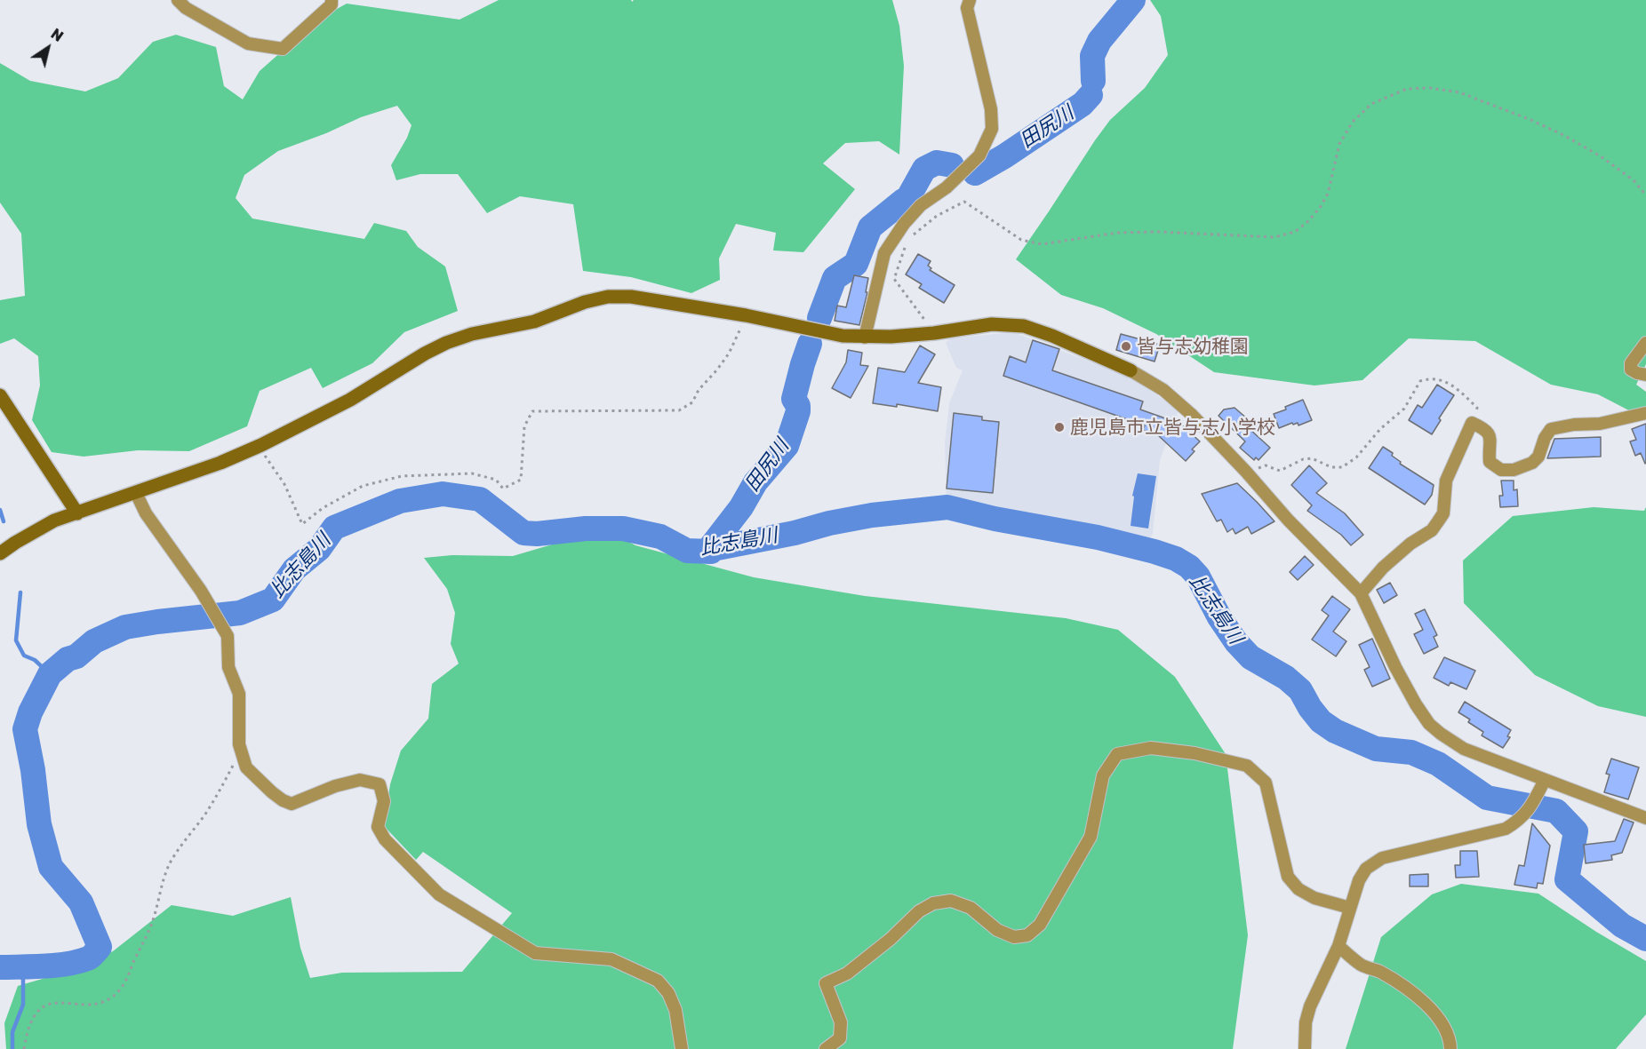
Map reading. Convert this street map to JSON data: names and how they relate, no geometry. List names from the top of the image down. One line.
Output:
{"water":["田尻川","比志島川"],"places":["皆与志幼稚園","鹿児島市立皆与志小学校"],"north":"top right"}
